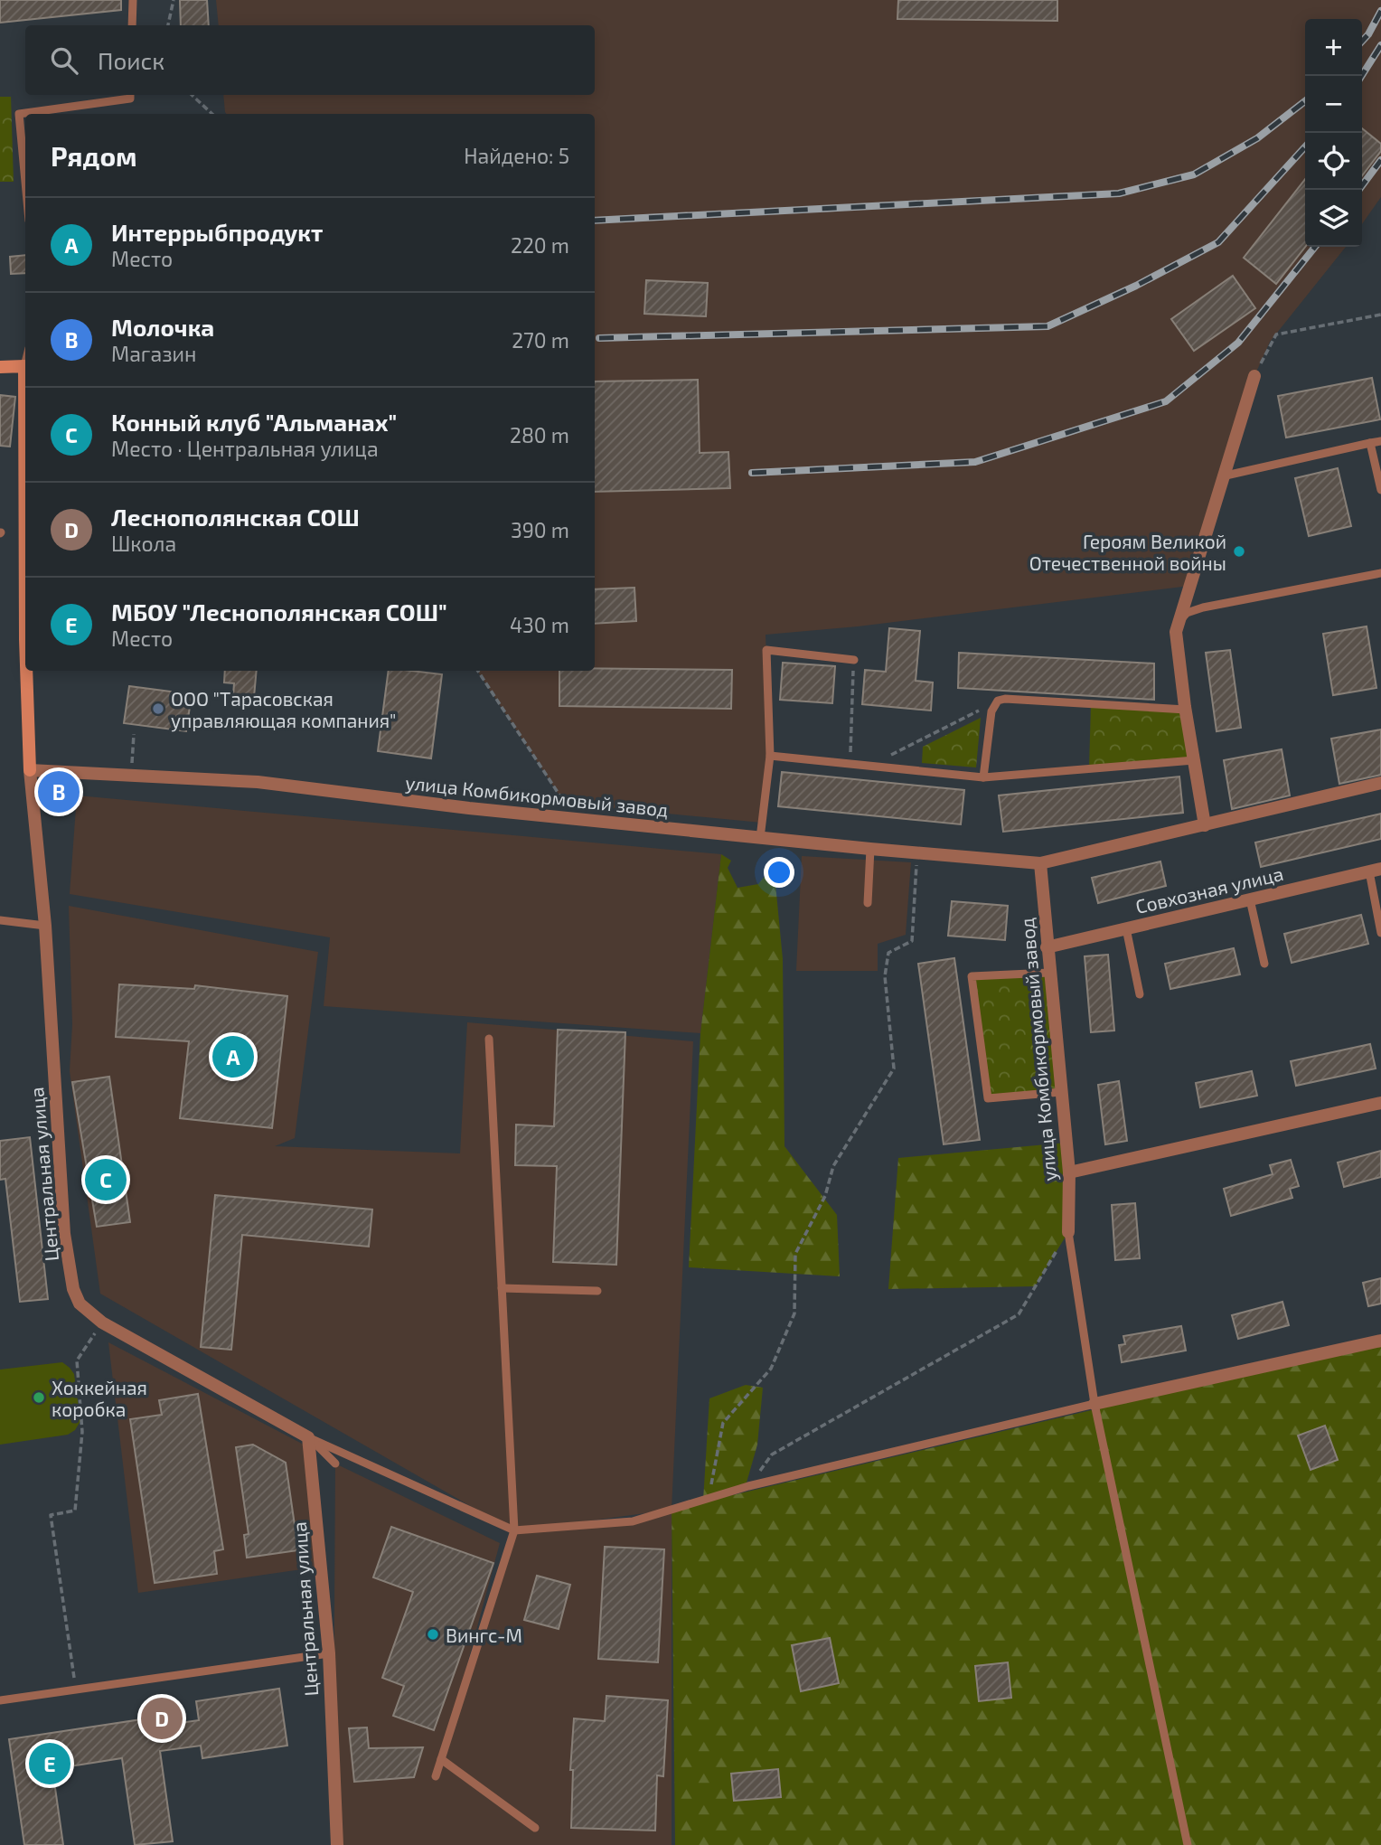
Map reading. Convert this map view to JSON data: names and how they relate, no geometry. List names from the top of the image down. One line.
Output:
{"streets":{"street":["улица Комбикормовый завод","Совхозная улица","Центральная улица"]},"crossings":[["улица Комбикормовый завод","Совхозная улица"],["улица Комбикормовый завод","Центральная улица"]],"places":["Героям Великой Отечественной войны","ООО \"Тарасовская управляющая компания\"","Хоккейная коробка","Вингс-М"],"page":{"map_buttons":["+","−"],"search":"Поиск","heading":["Рядом","Найдено: 5"],"list":[{"mark":"A","name":"Интеррыбпродукт","note":"Место","value":"220 m"},{"mark":"B","name":"Молочка","note":"Магазин","value":"270 m"},{"mark":"C","name":"Конный клуб \"Альманах\"","note":"Место · Центральная улица","value":"280 m"},{"mark":"D","name":"Леснополянская СОШ","note":"Школа","value":"390 m"},{"mark":"E","name":"МБОУ \"Леснополянская СОШ\"","note":"Место","value":"430 m"}],"pins":["B","A","C","D","E"]}}
